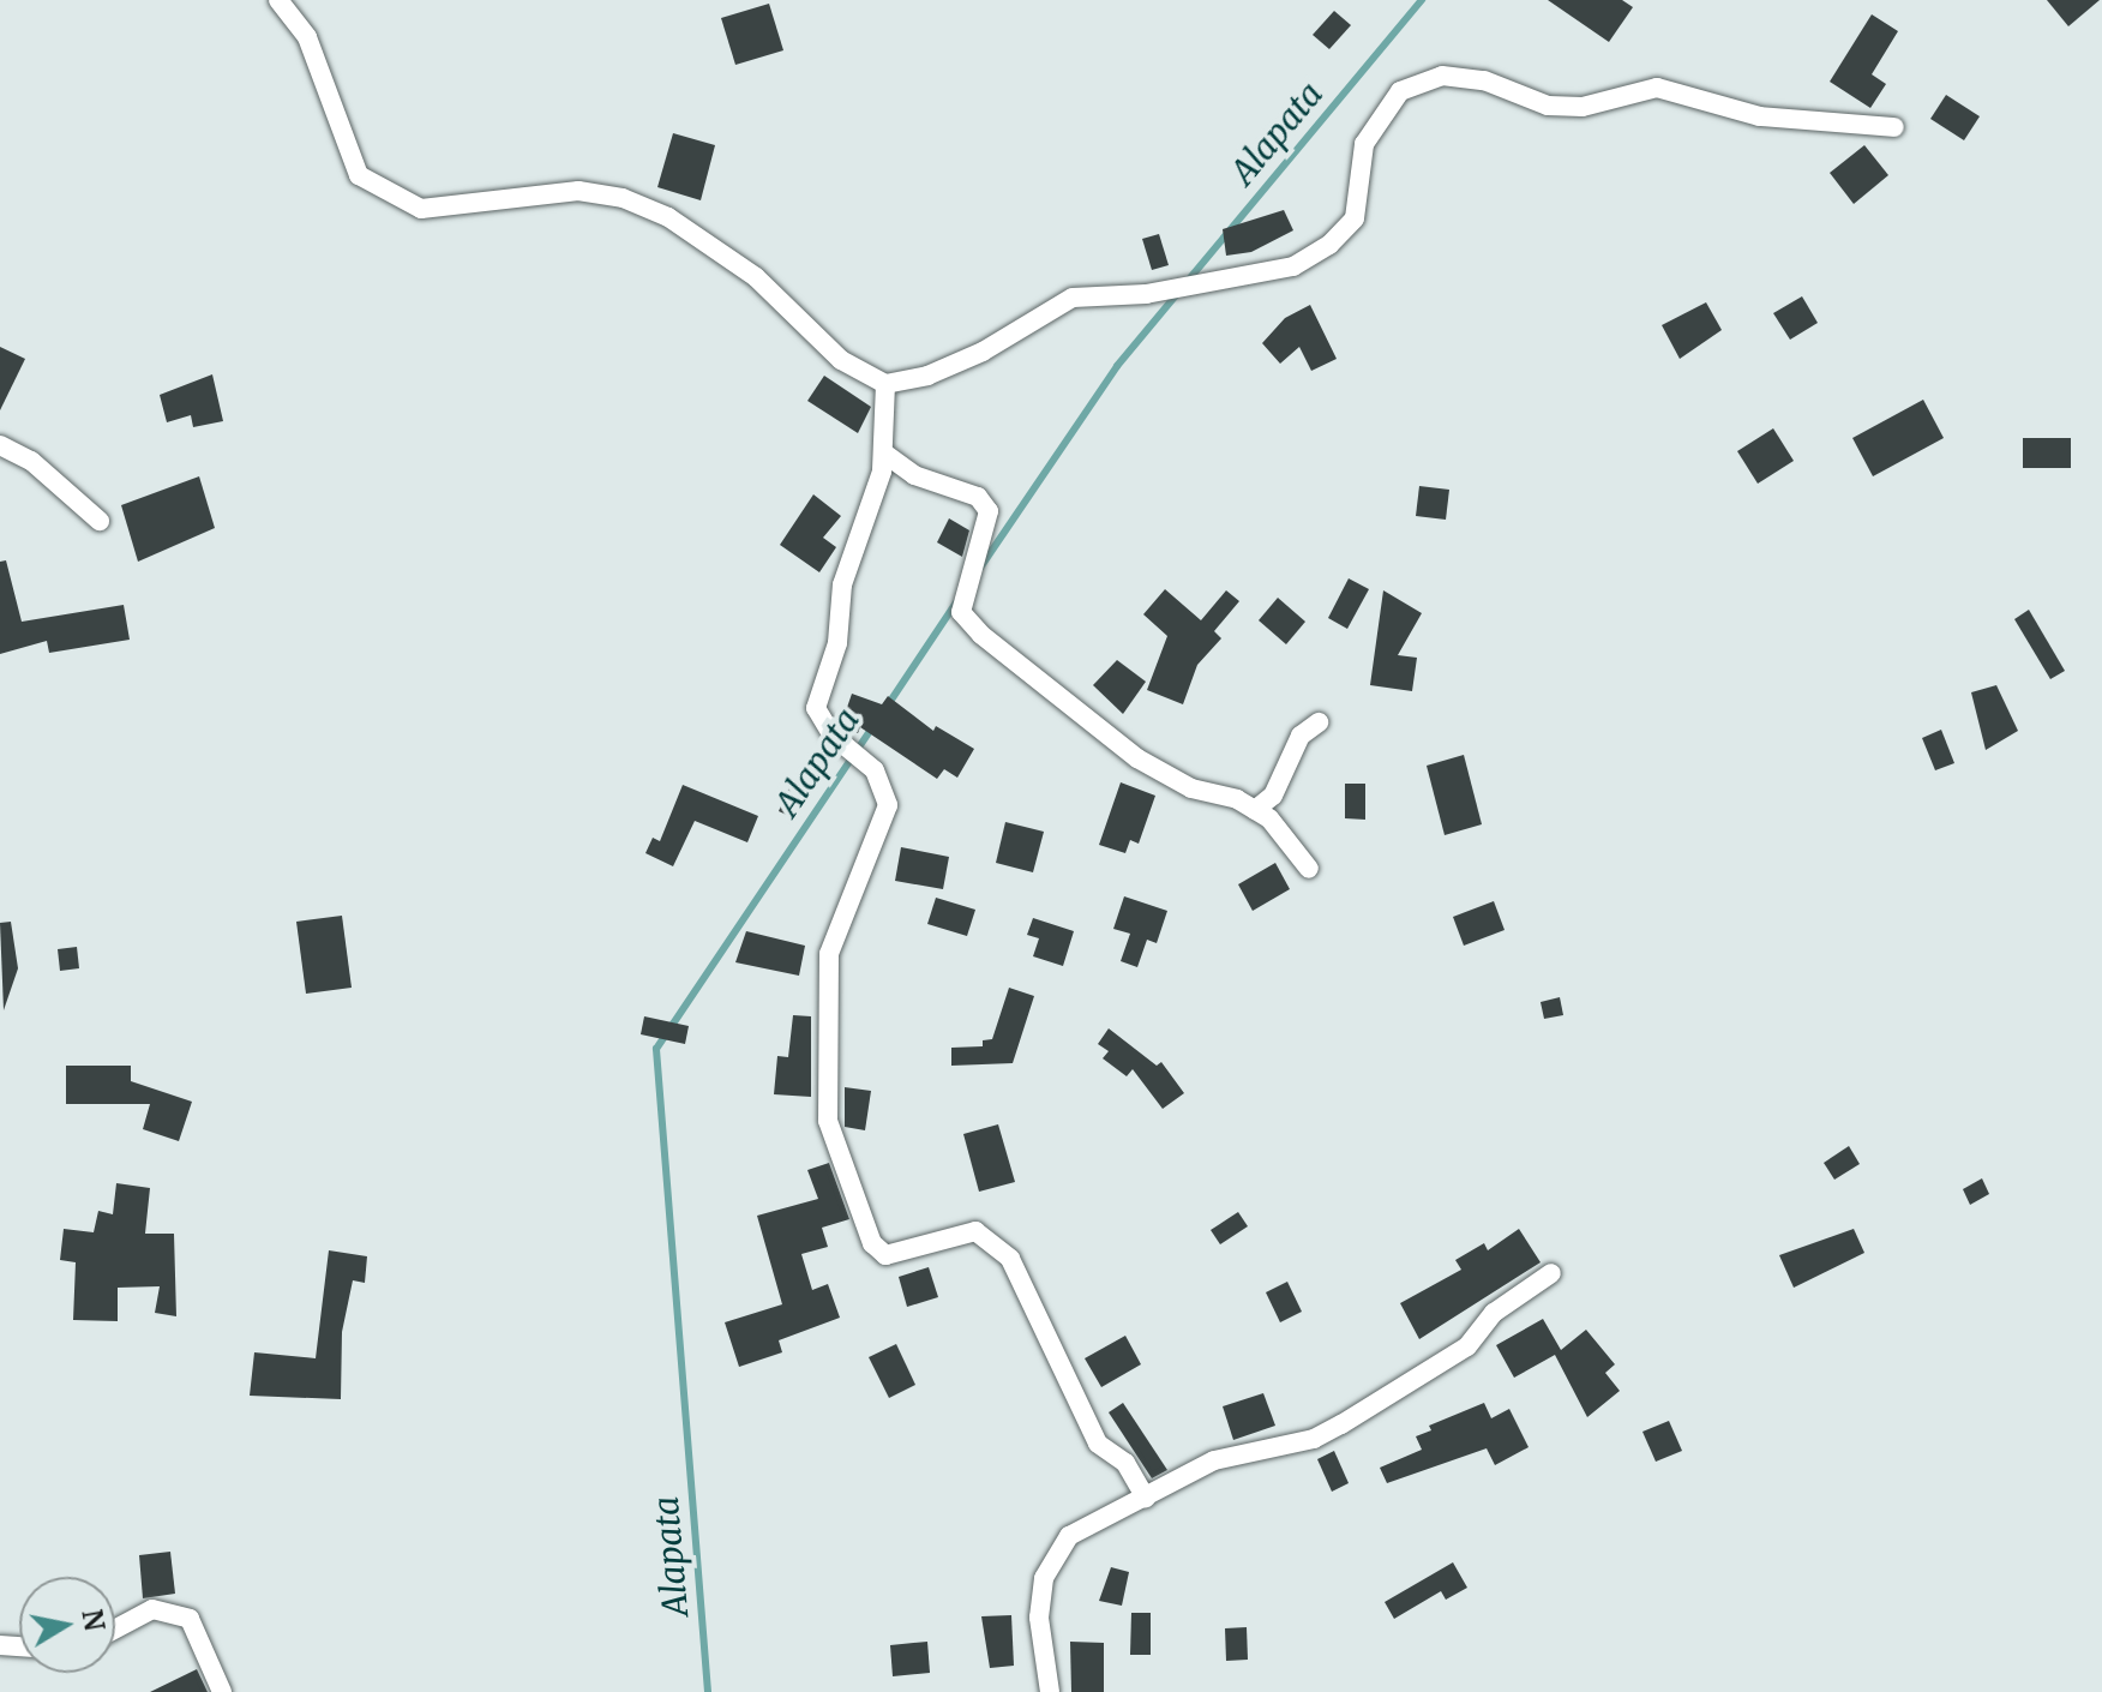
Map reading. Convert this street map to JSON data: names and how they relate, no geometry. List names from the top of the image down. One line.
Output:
{"water":["Alapata"],"north":"right"}
